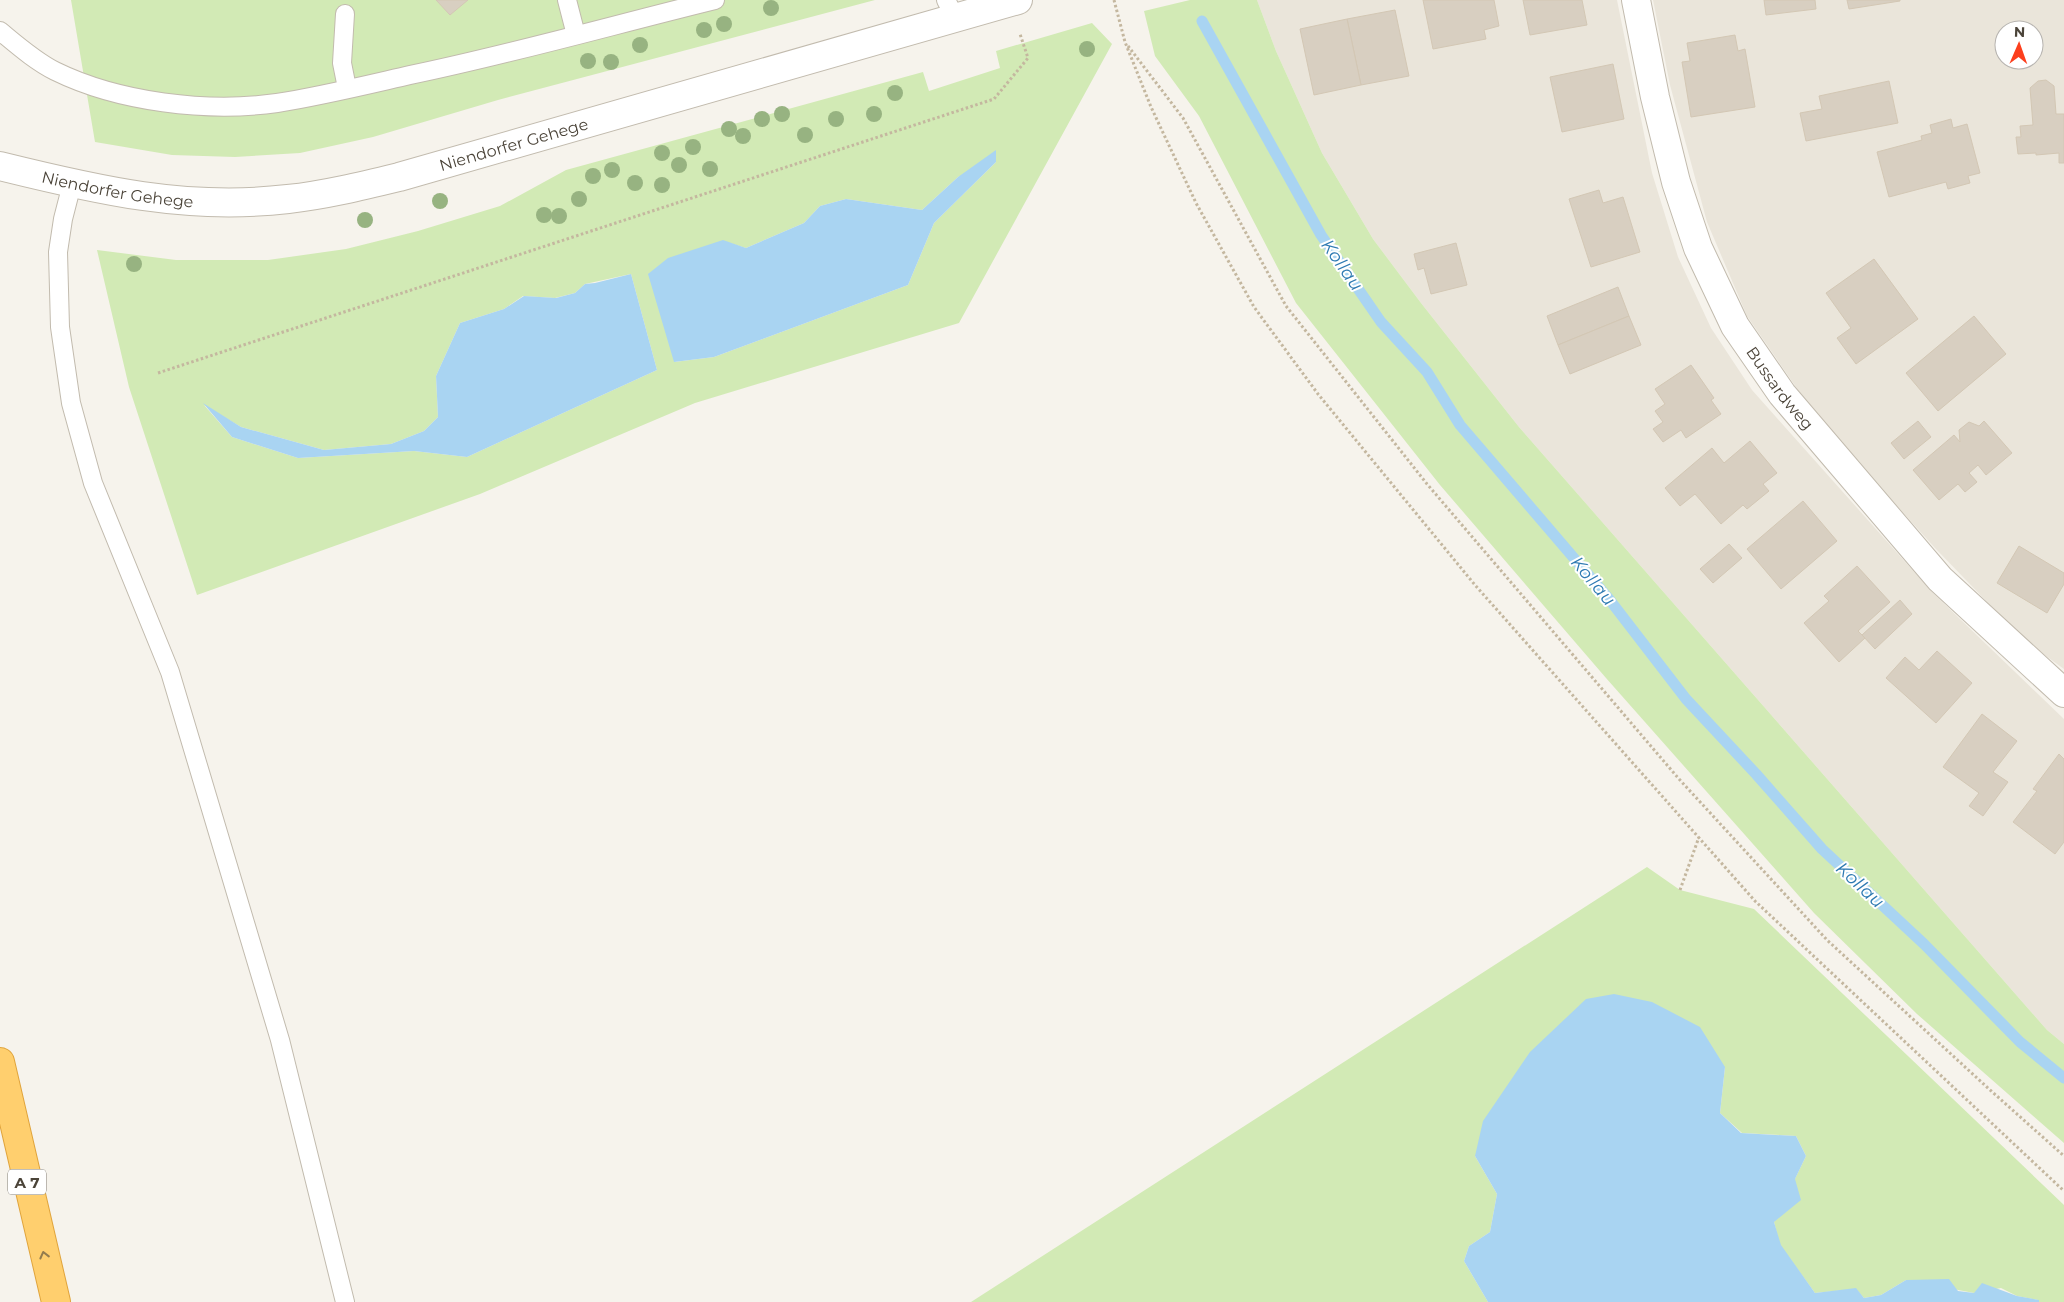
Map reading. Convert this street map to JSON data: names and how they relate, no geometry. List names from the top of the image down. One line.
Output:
{"streets":{"highway":["A 7"],"street":["Niendorfer Gehege","Bussardweg"]},"water":["Kollau"],"north":"top"}
